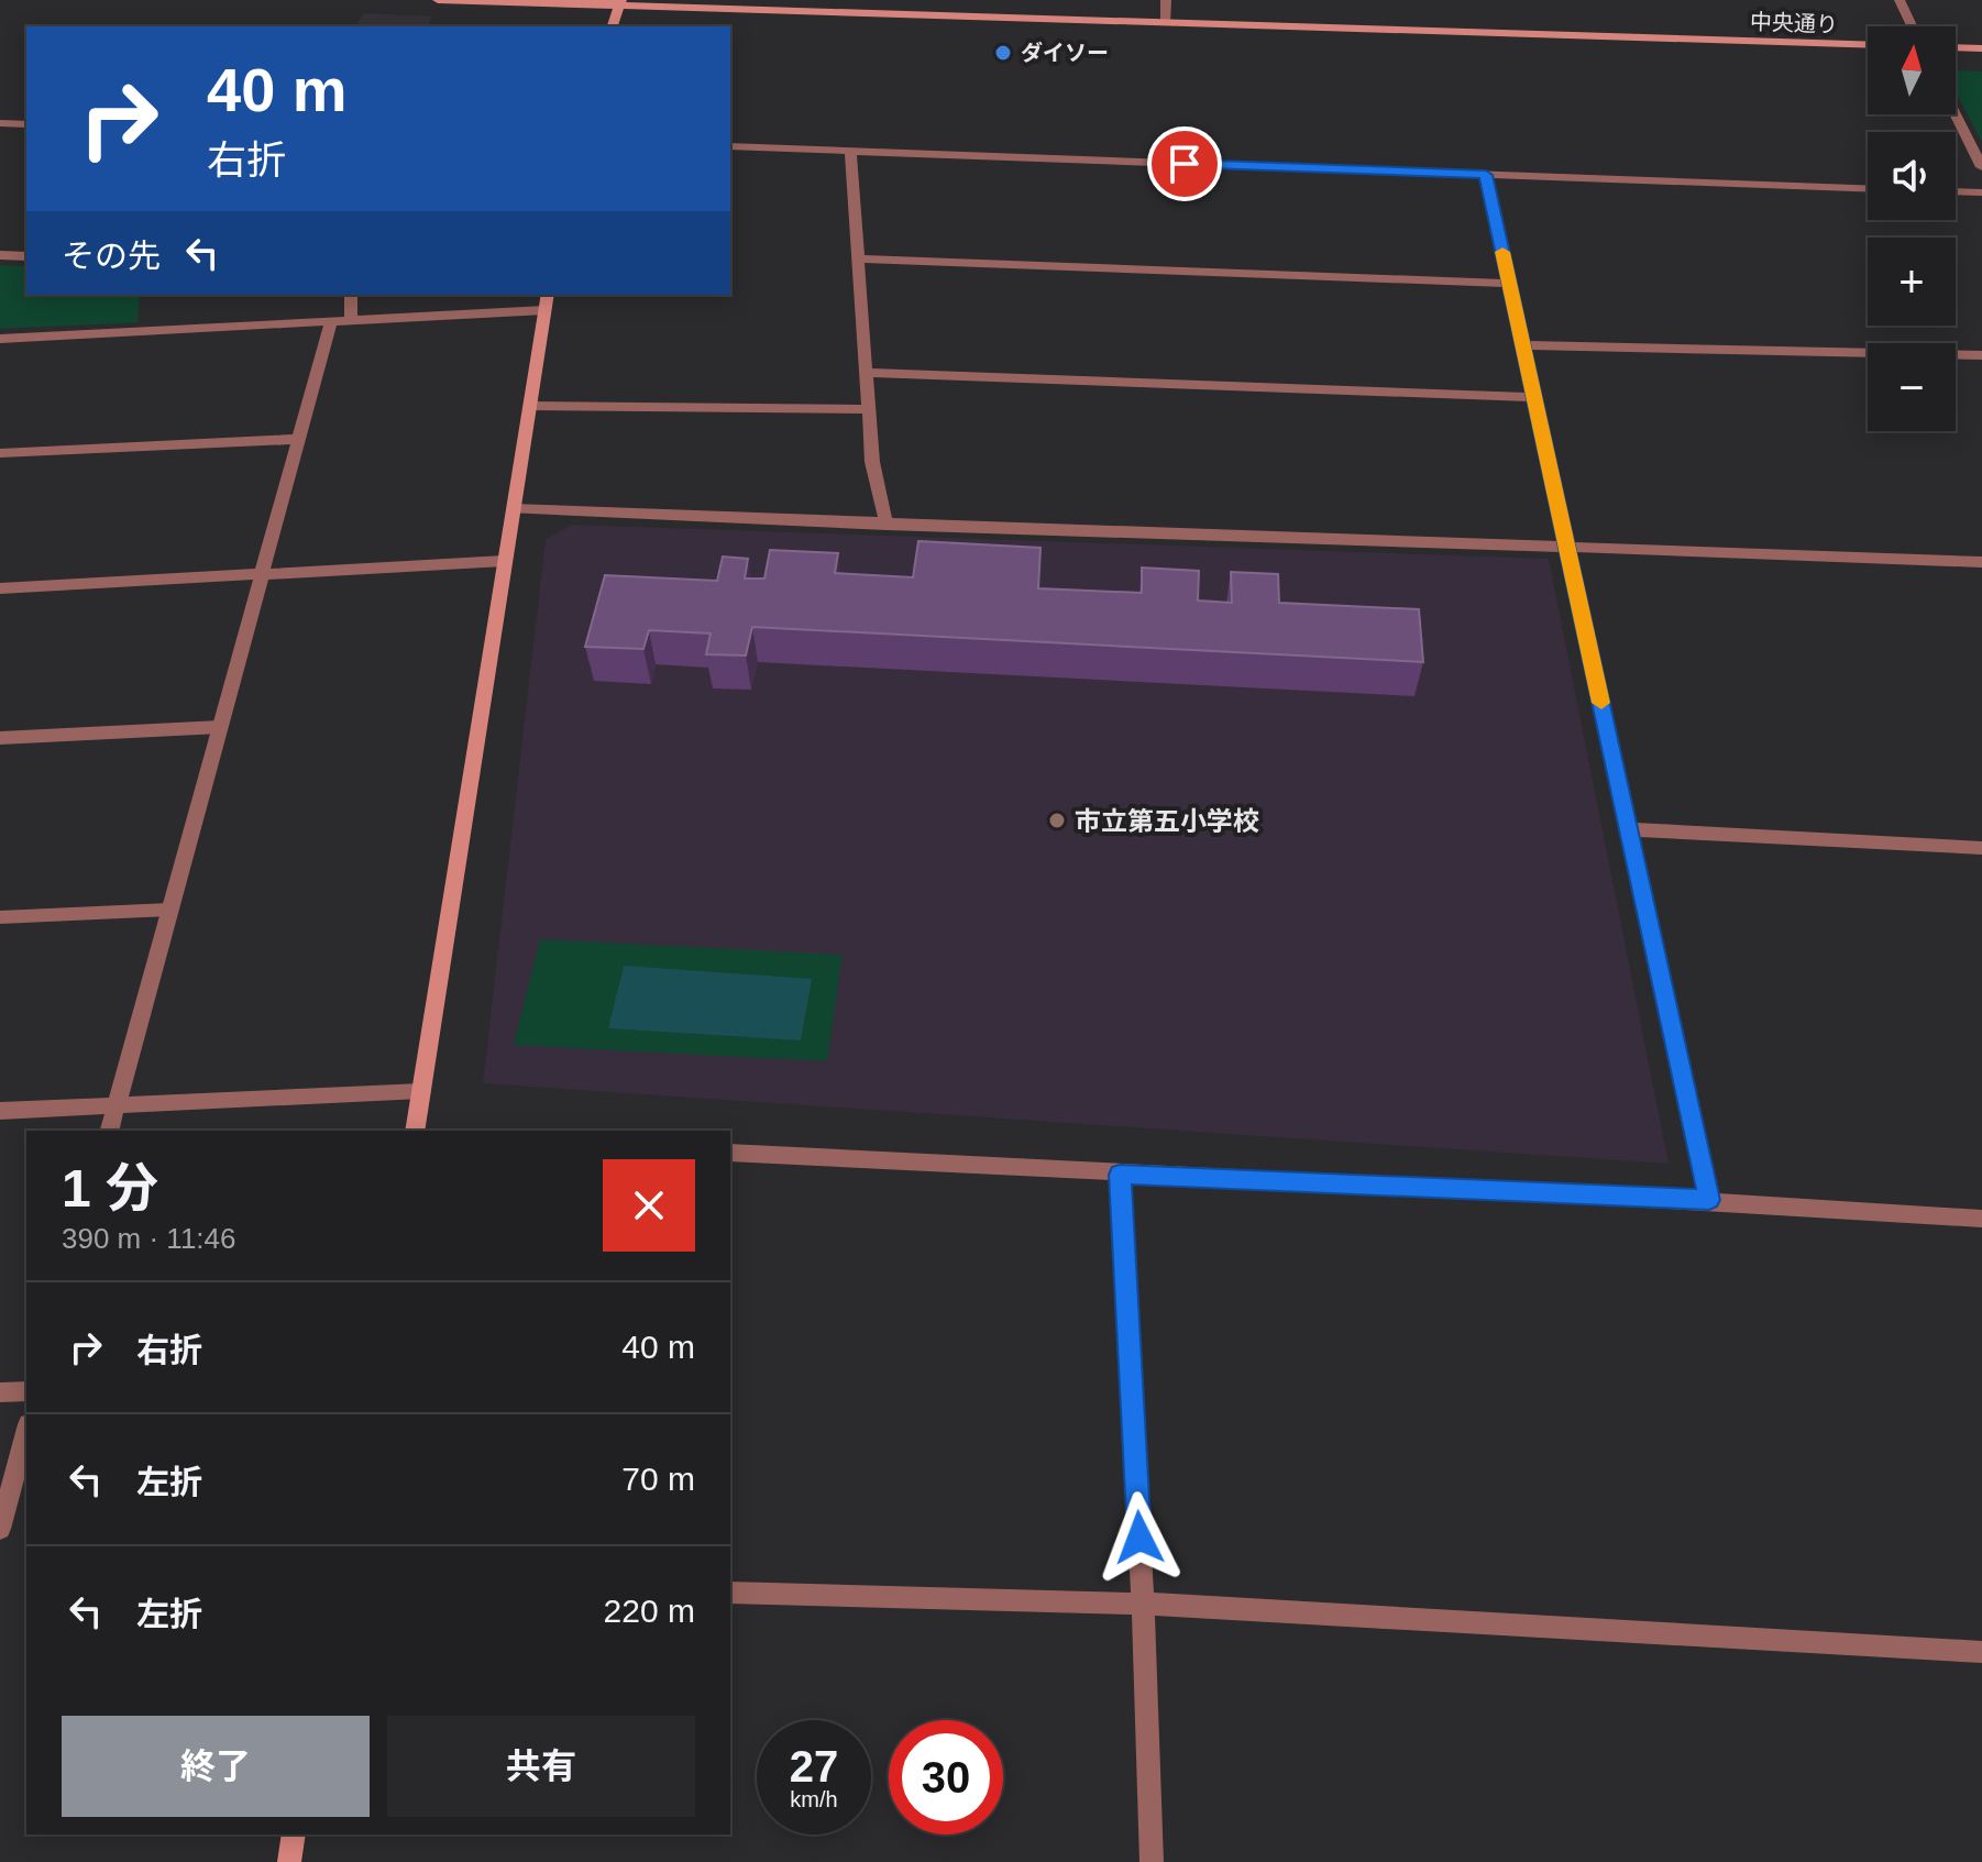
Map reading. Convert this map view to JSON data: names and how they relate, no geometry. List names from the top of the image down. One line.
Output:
{"streets":{"street":["中央通り"]},"places":["ダイソー","市立第五小学校"],"north":"top","page":{"map_buttons":["+","−"],"turn":["40 m","右折"],"then":"その先","heading":["1 分","390 m · 11:46"],"list":[{"name":"右折","value":"40 m"},{"name":"左折","value":"70 m"},{"name":"左折","value":"220 m"}],"buttons":["終了","共有"],"speed":"27 km/h","limit":"30"}}
